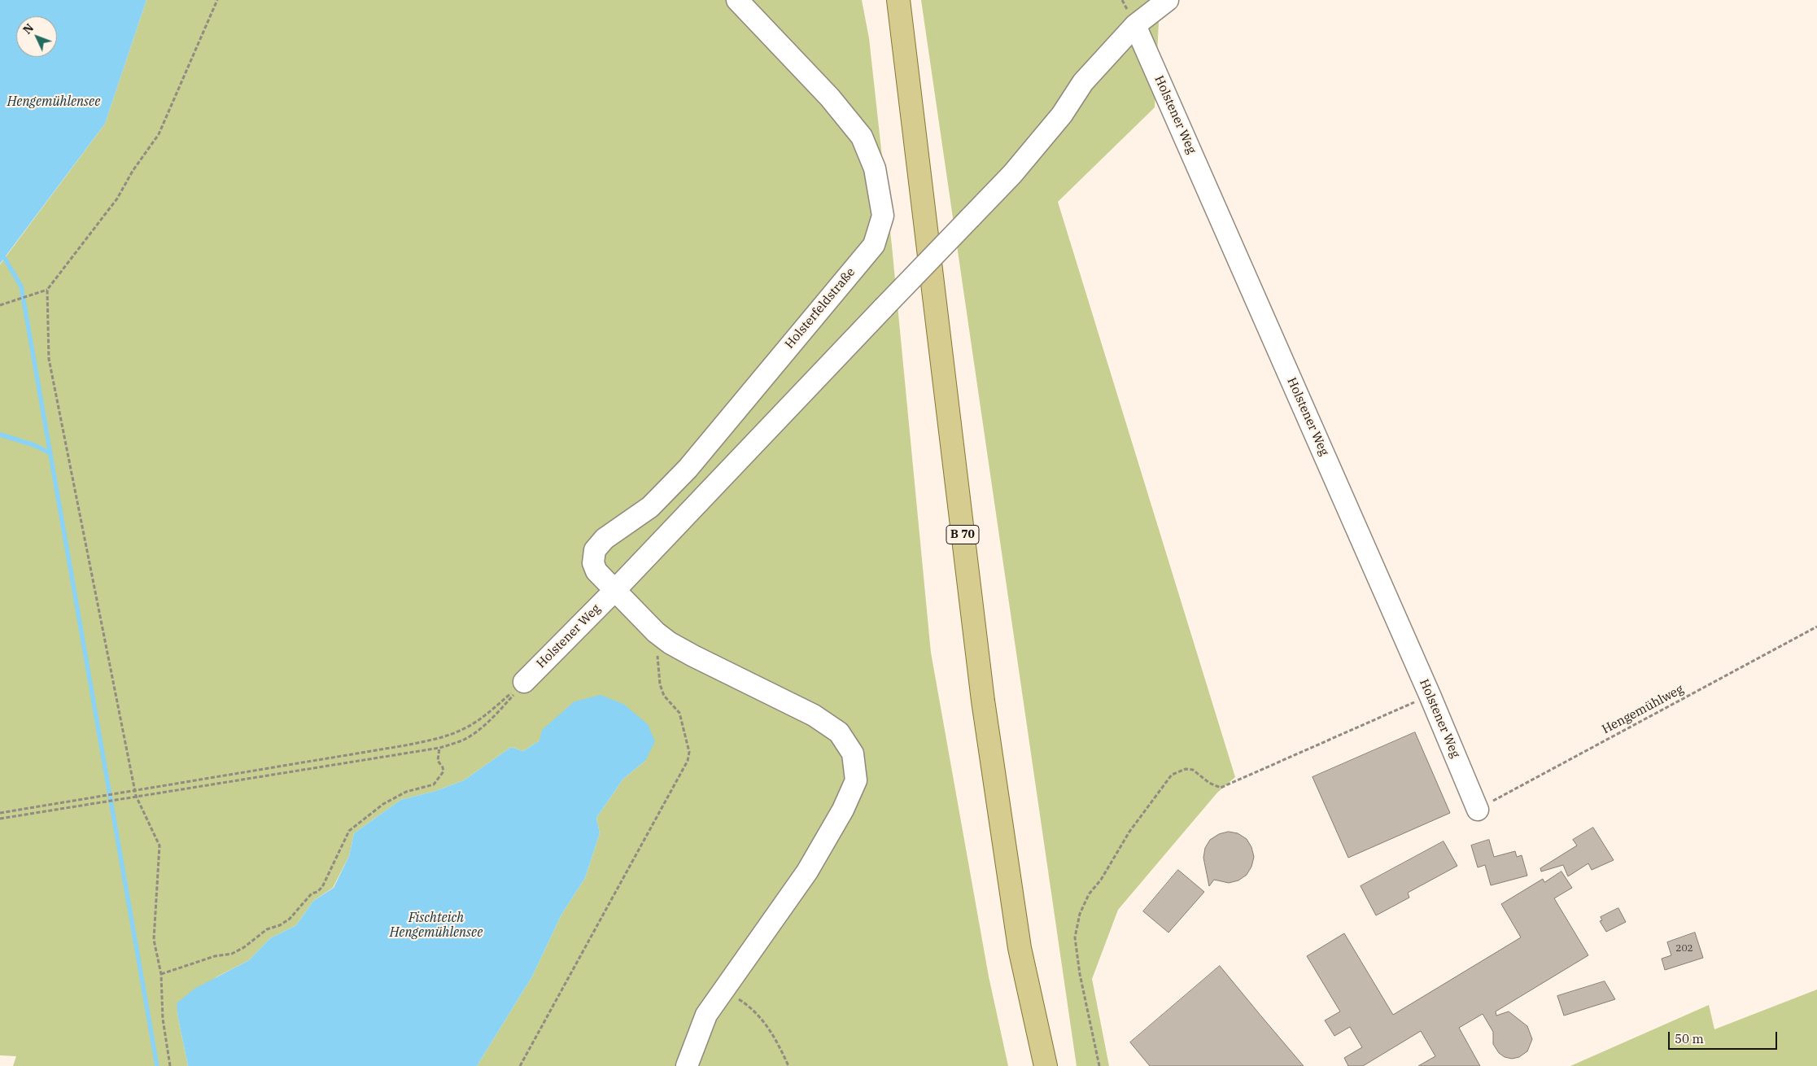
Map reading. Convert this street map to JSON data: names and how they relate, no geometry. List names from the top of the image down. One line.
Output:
{"streets":{"main road":["B 70"],"street":["Holstener Weg","Holsterfeldstraße"],"path":["Hengemühlweg"]},"crossings":[["Holstener Weg","Holsterfeldstraße"],["Holstener Weg","Hengemühlweg"]],"water":["Hengemühlensee","Fischteich Hengemühlensee"],"house_numbers":["202"],"scale_bar":"50 m","north":"top left"}
